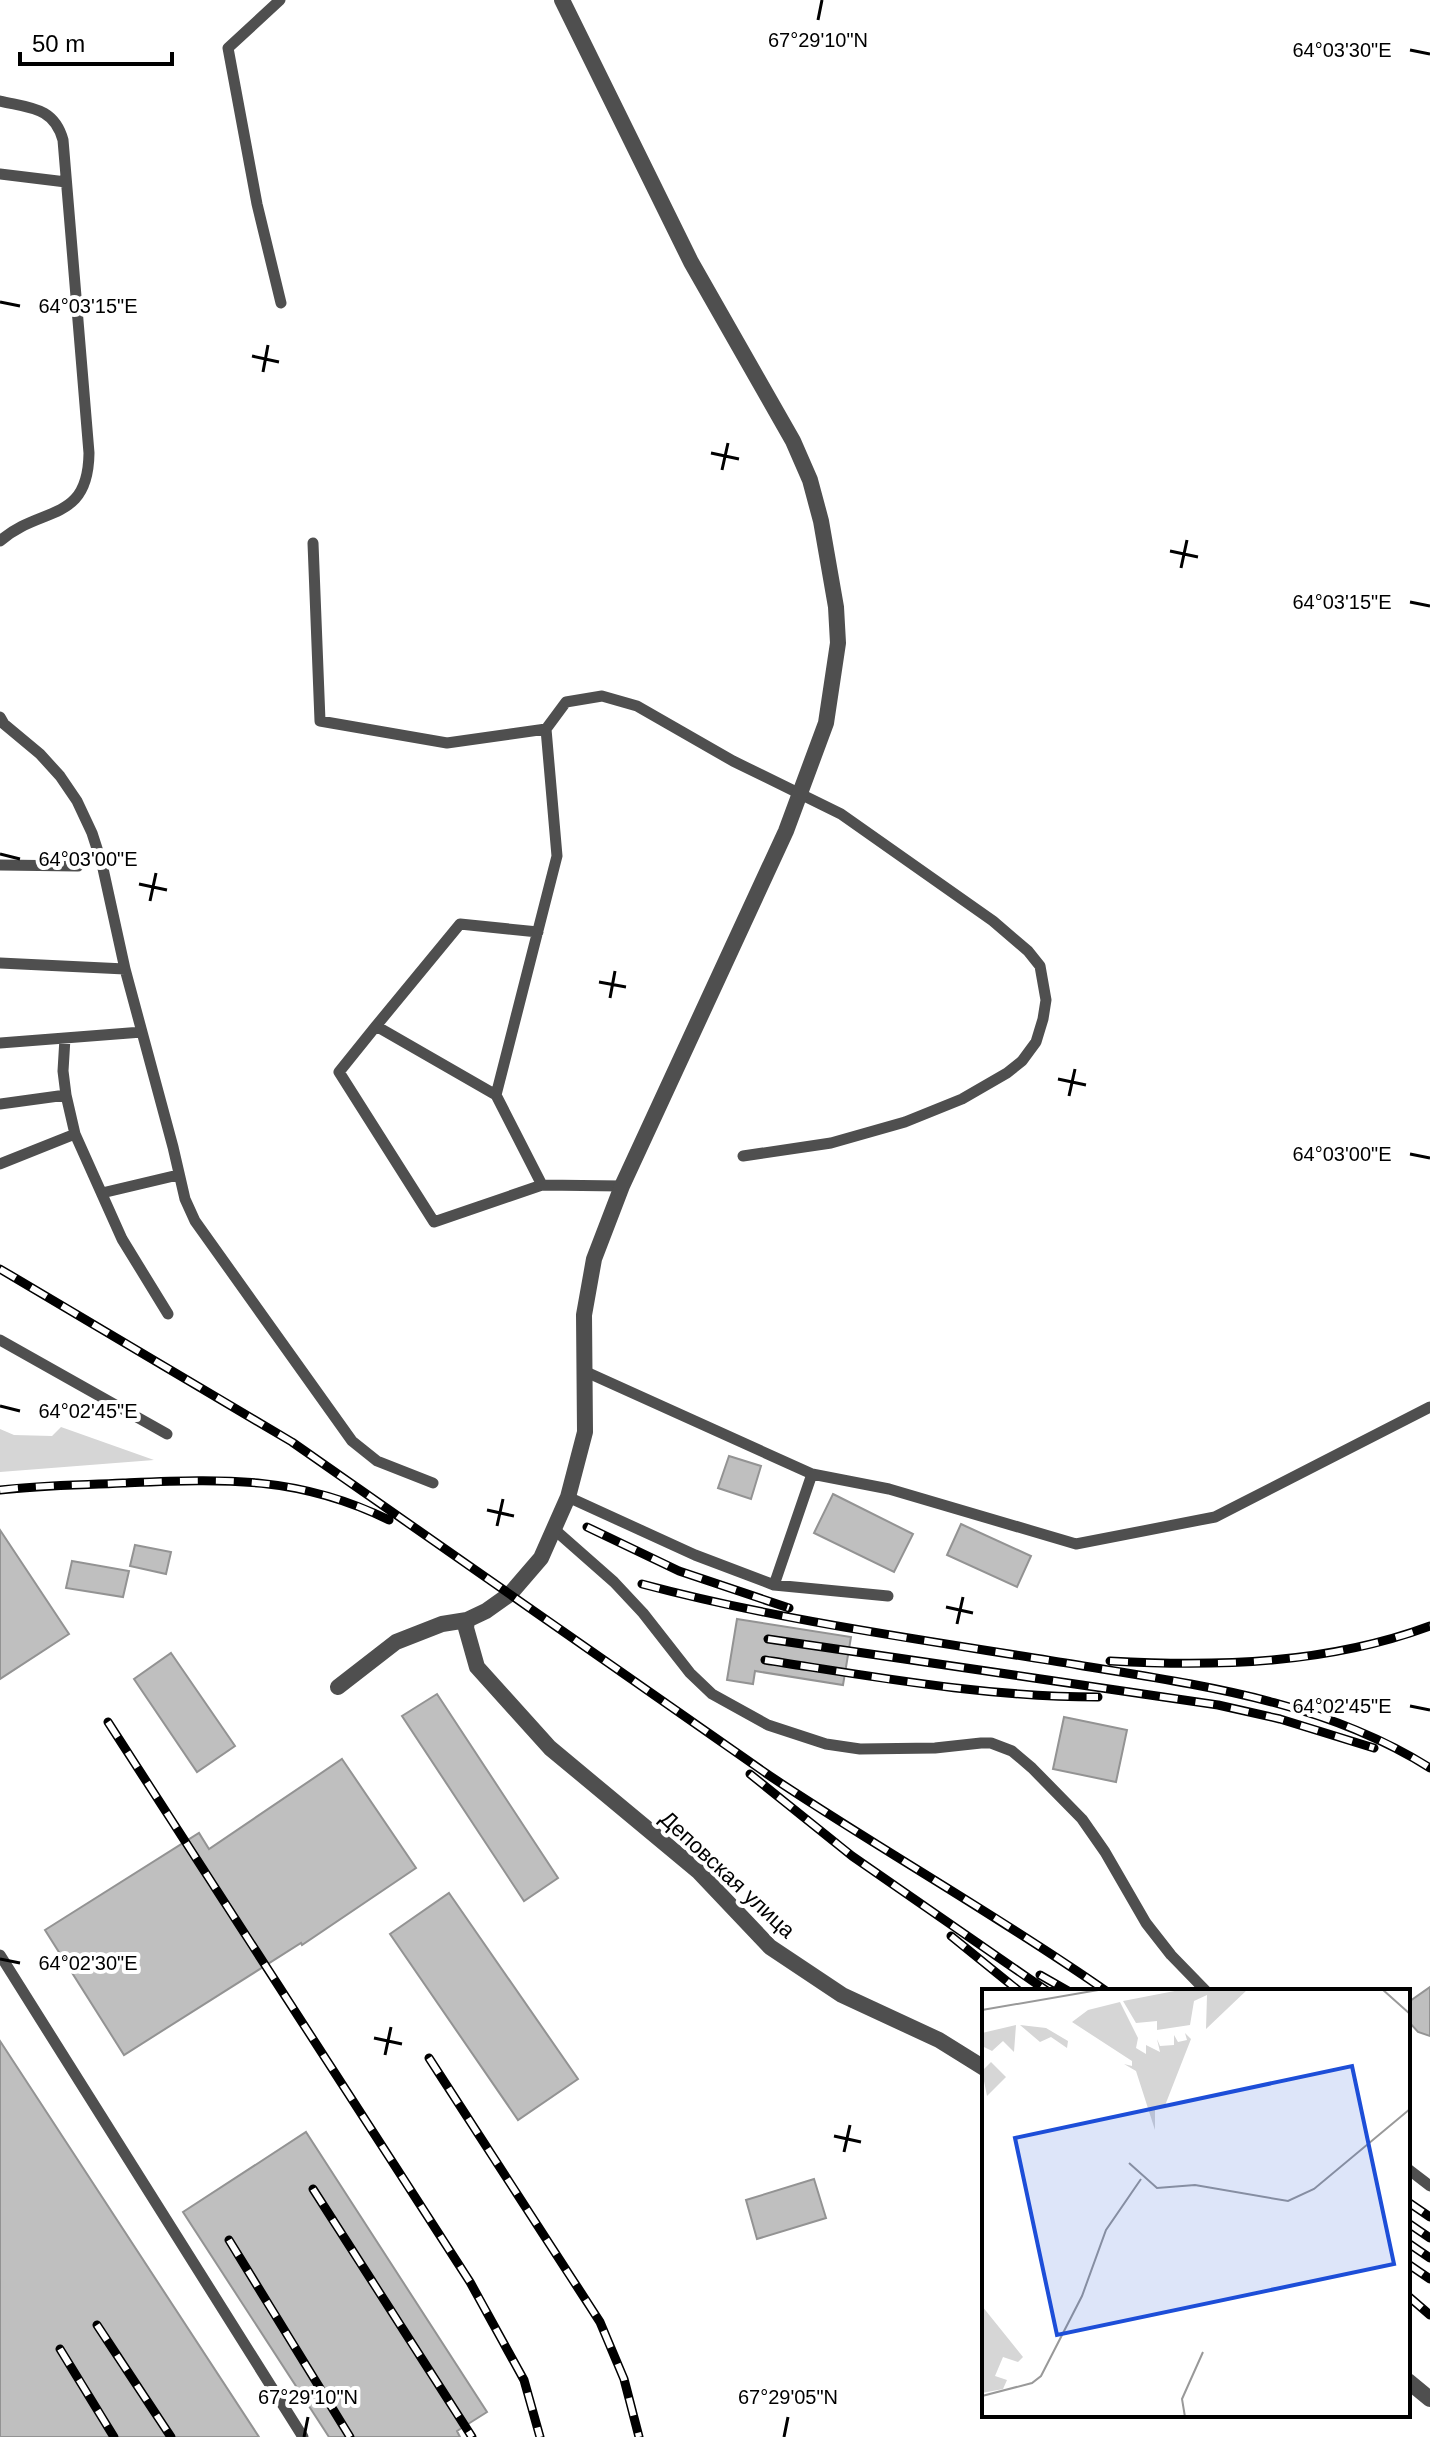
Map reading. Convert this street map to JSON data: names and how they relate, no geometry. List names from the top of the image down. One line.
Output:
{"streets":{"street":["Деповская улица"]},"scale_bar":"50 m","coordinates":["67°29'10\"N","64°03'30\"E","64°03'15\"E","64°03'00\"E","64°02'45\"E","64°02'30\"E","67°29'05\"N"]}
